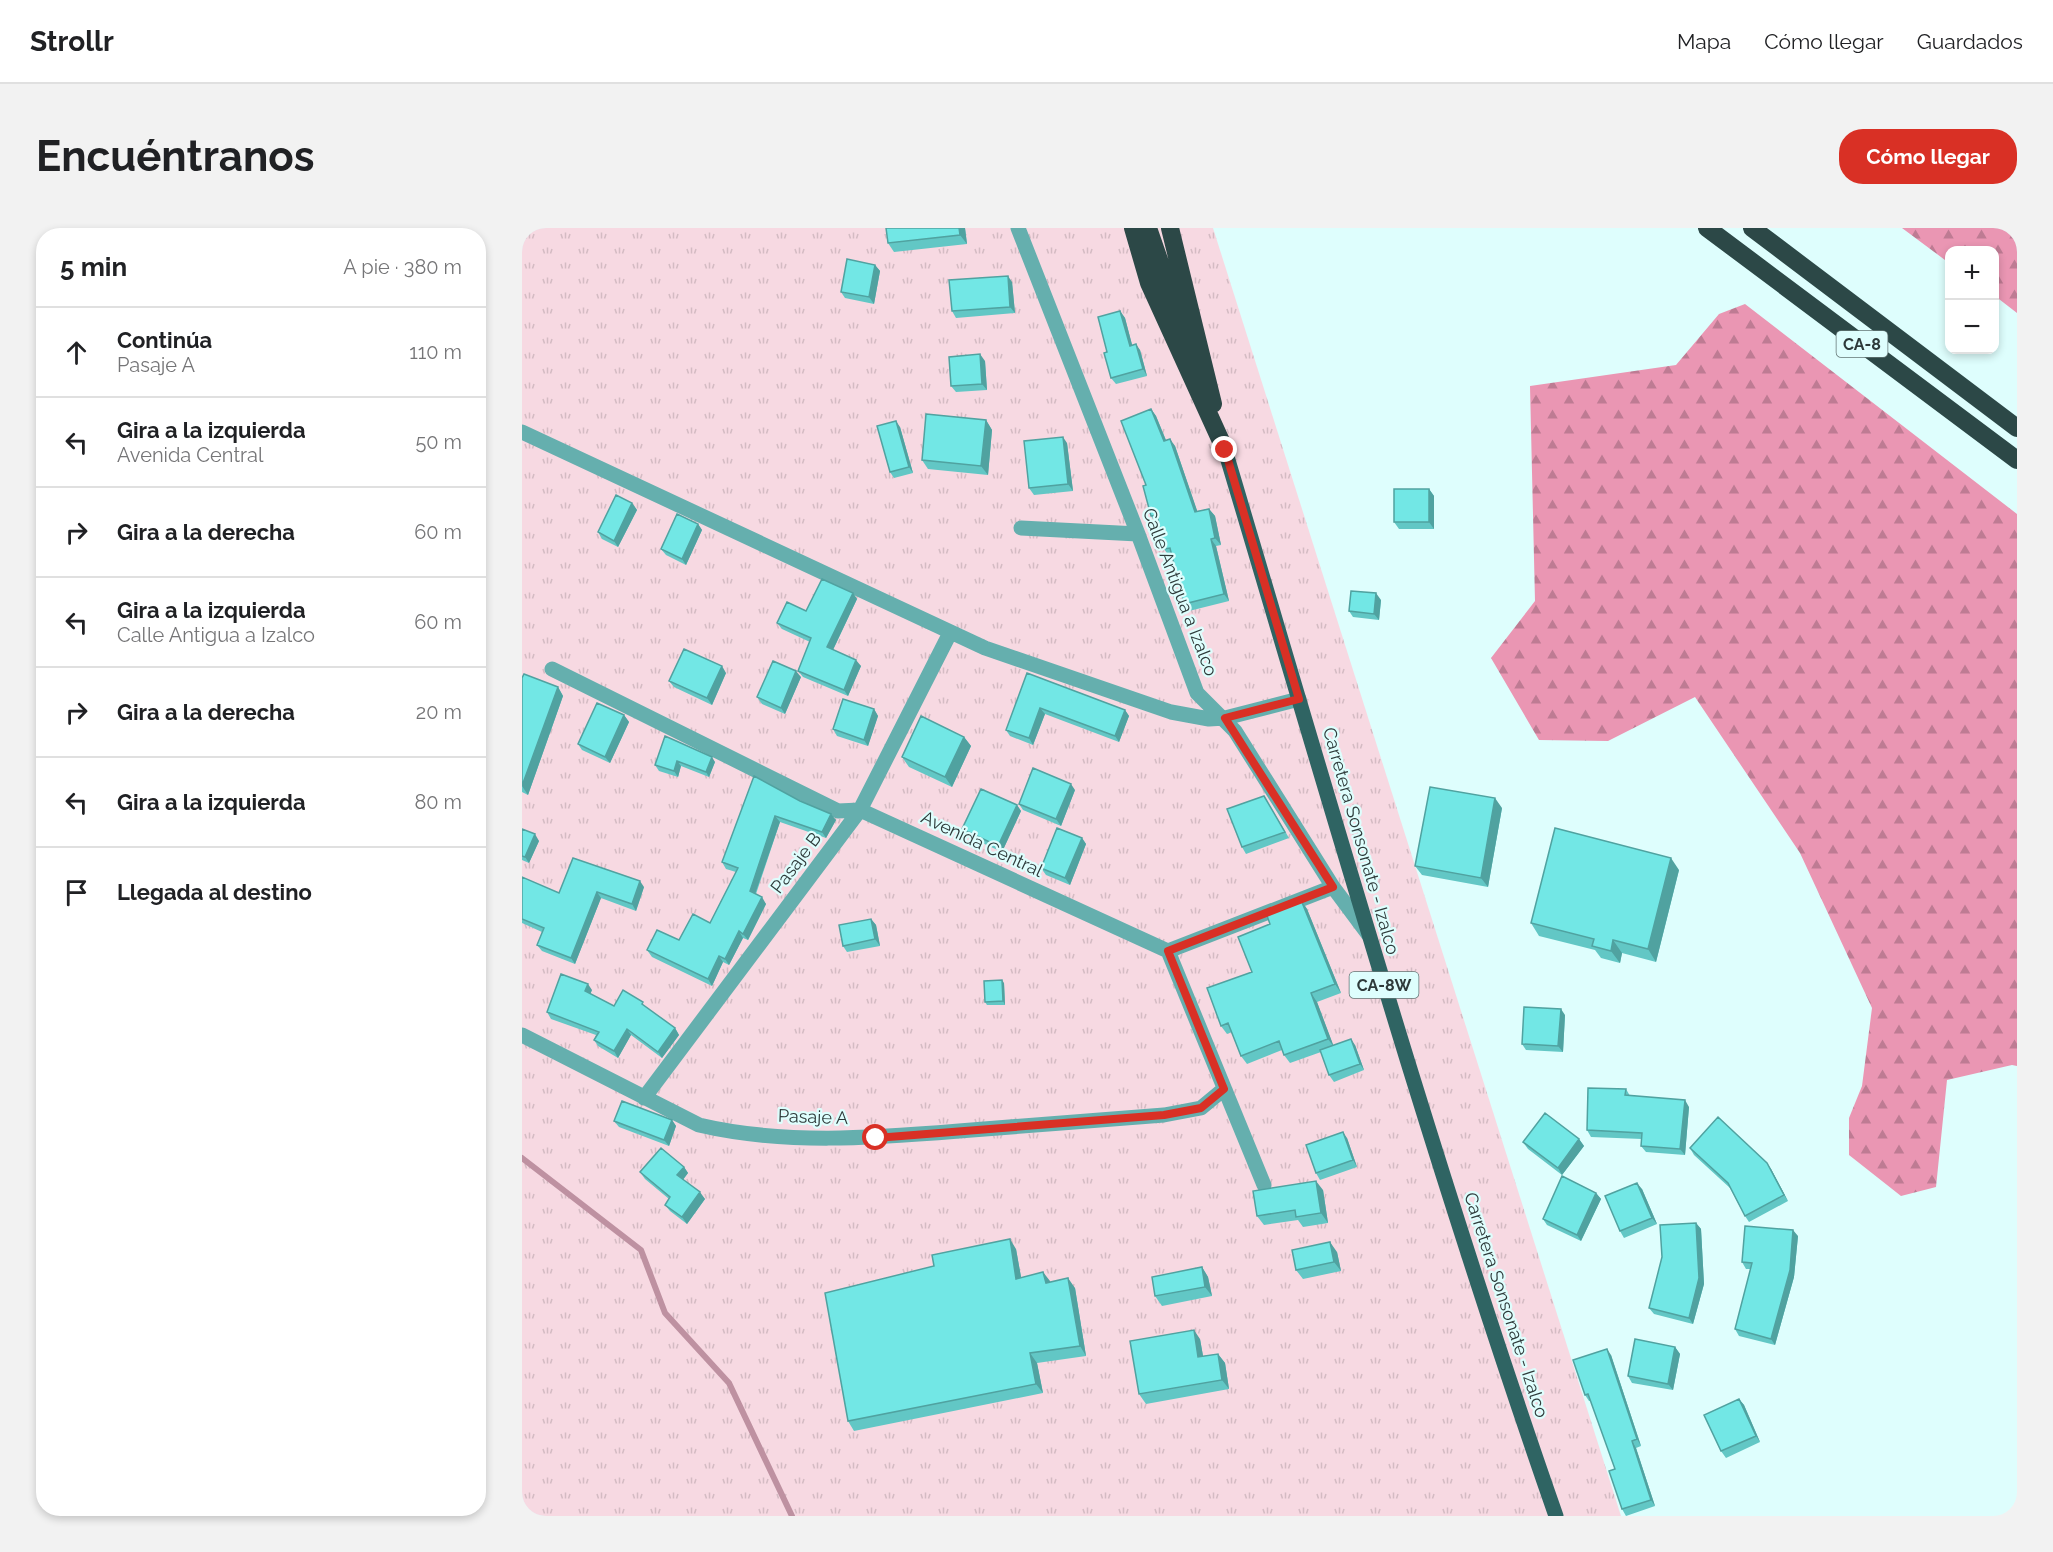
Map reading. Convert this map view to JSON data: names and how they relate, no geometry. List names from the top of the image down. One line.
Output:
{"streets":{"highway":["CA-8"],"main road":["Carretera Sonsonate - Izalco","CA-8W"],"street":["Calle Antigua a Izalco","Avenida Central","Pasaje B","Pasaje A"]},"crossings":[["Calle Antigua a Izalco","Carretera Sonsonate - Izalco"],["Avenida Central","Pasaje B"],["Pasaje B","Pasaje A"]],"page":{"header":"Strollr","nav":["Mapa","Cómo llegar","Guardados"],"buttons":"Cómo llegar","title":"Encuéntranos","heading":["5 min","A pie · 380 m"],"map_buttons":["+","−"],"list":[["Continúa","Pasaje A","110 m"],["Gira a la izquierda","Avenida Central","50 m"],["Gira a la derecha","60 m"],["Gira a la izquierda","Calle Antigua a Izalco","60 m"],["Gira a la derecha","20 m"],["Gira a la izquierda","80 m"],"Llegada al destino"]}}
